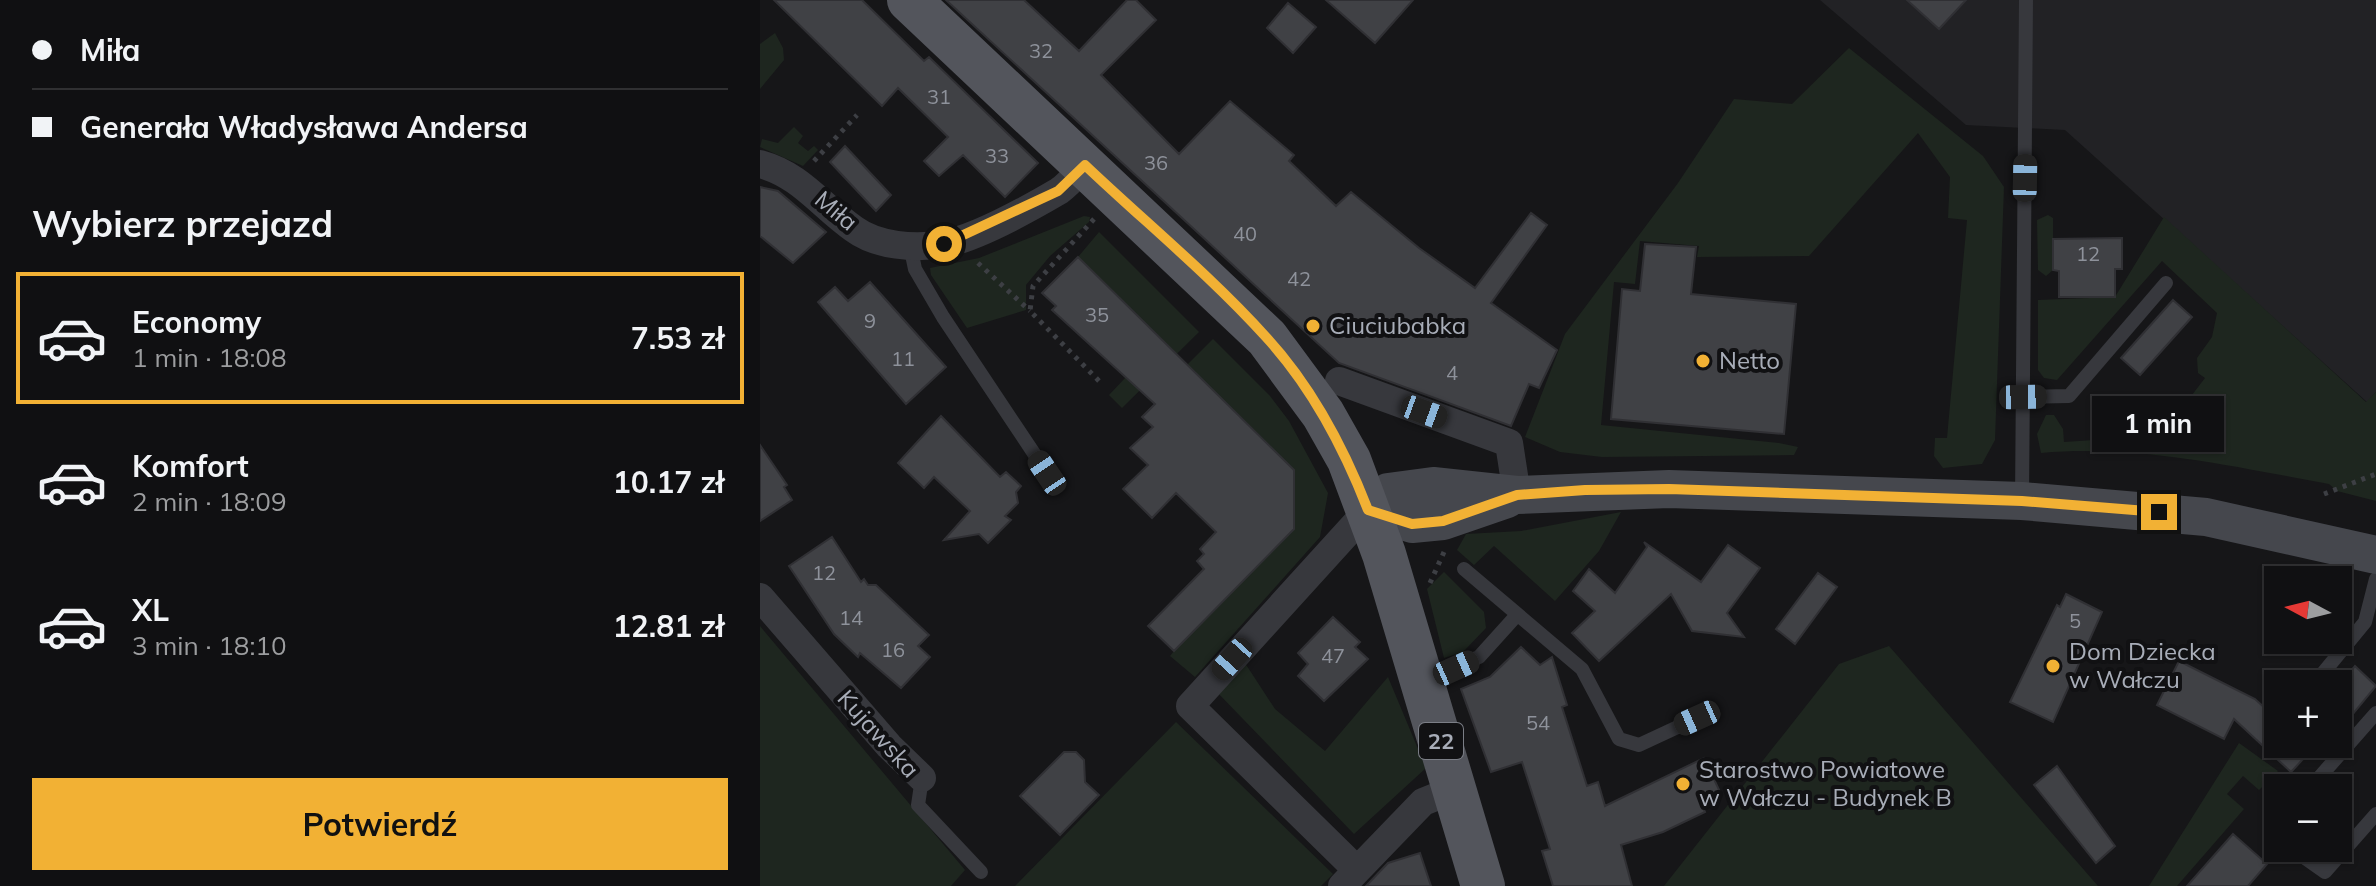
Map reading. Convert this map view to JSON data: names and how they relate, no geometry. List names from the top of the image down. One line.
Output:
{"streets":{"main road":["22"],"street":["Miła","Kujawska"]},"crossings":[["Miła","22"]],"places":["Ciuciubabka","Netto","Dom Dziecka w Wałczu","Starostwo Powiatowe w Wałczu - Budynek B"],"house_numbers":["32","31","33","36","40","12","42","35","9","11","4","12","14","5","16","47","54"],"north":"left","page":{"banner":["Miła","Generała Władysława Andersa"],"heading":"Wybierz przejazd","list":[{"name":"Economy","note":"1 min · 18:08","value":"7.53 zł"},{"name":"Komfort","note":"2 min · 18:09","value":"10.17 zł"},{"name":"XL","note":"3 min · 18:10","value":"12.81 zł"}],"bubble":"1 min","map_buttons":["+","−"],"buttons":"Potwierdź"}}
